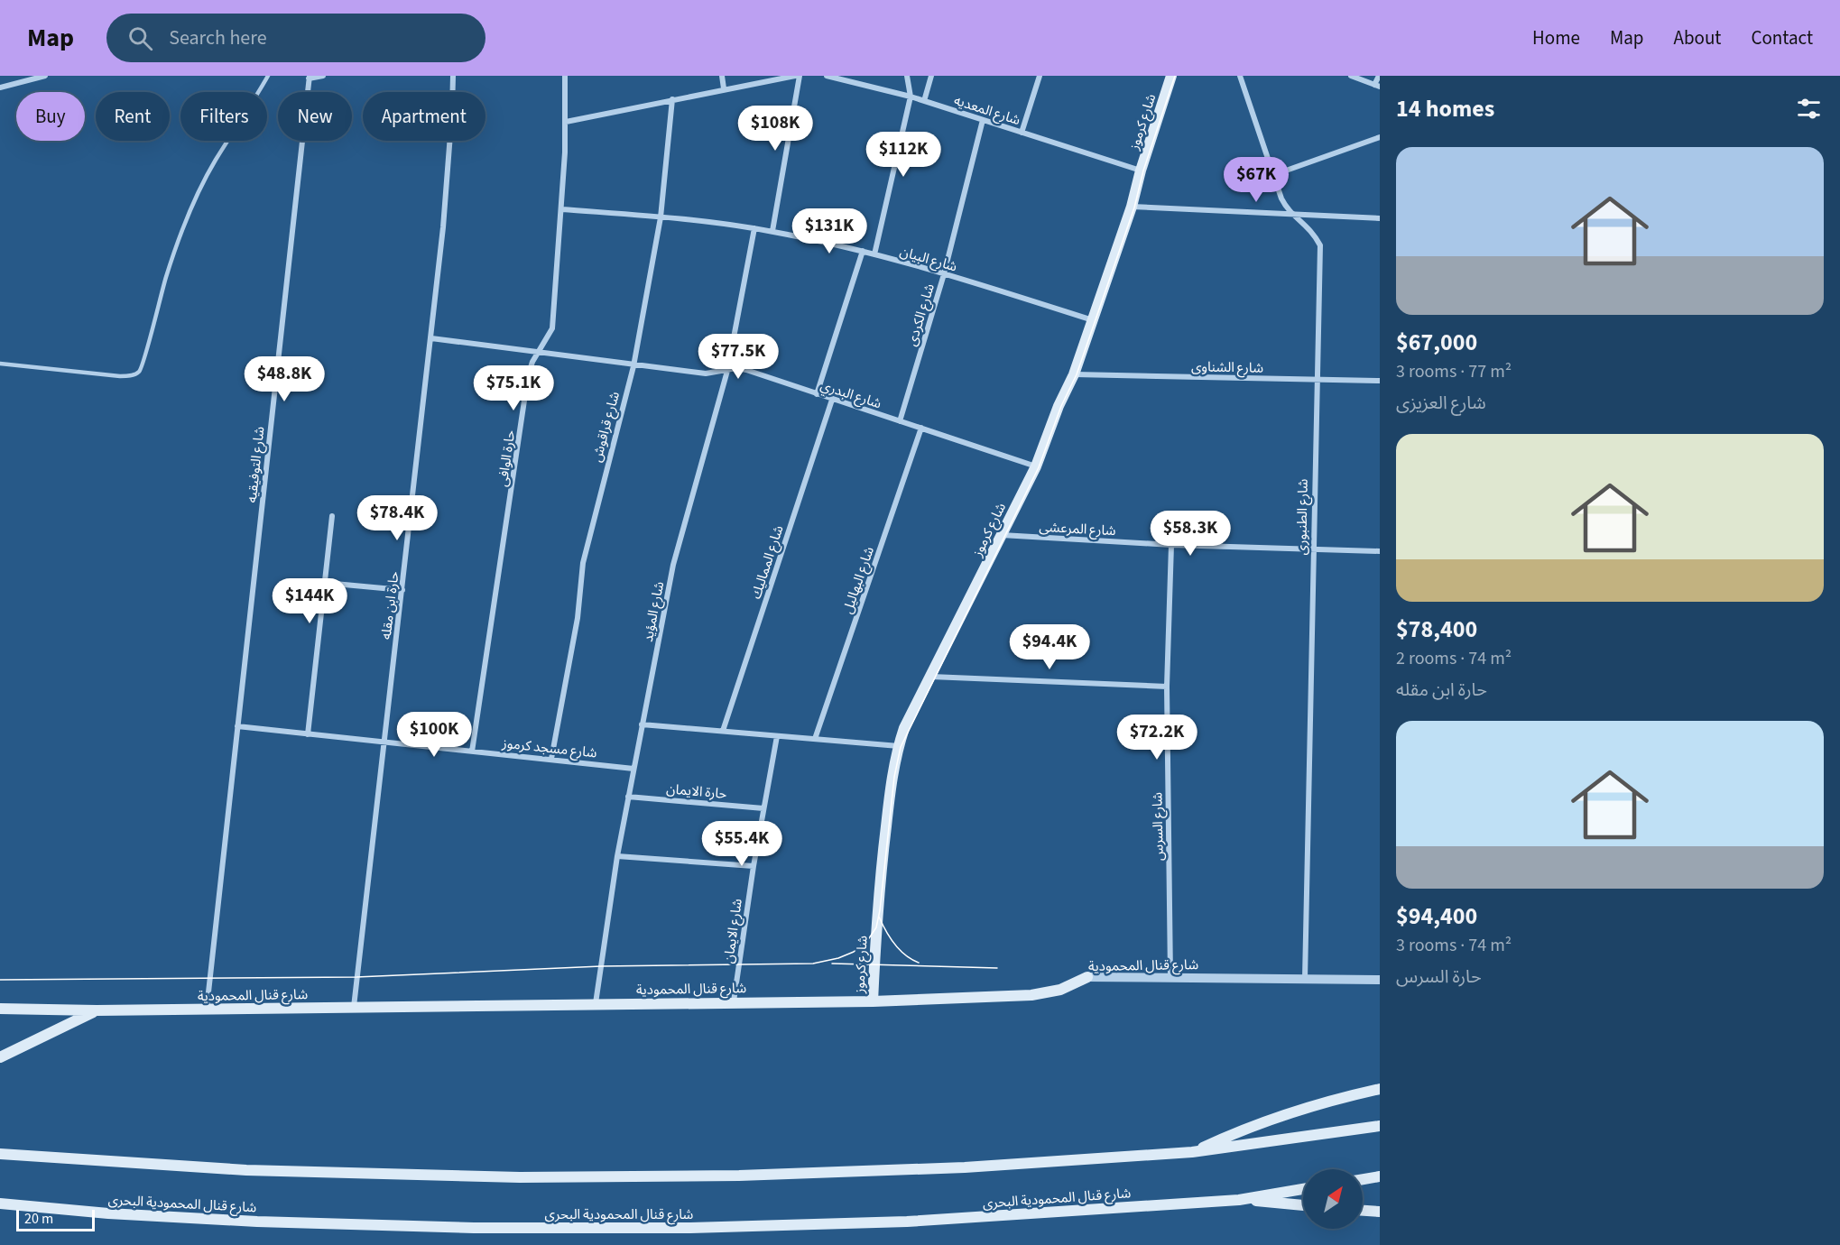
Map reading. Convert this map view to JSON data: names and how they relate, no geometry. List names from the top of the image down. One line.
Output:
{"streets":{"main road":["شارع كرموز","شارع قنال المحمودية","شارع قنال المحمودية البحرى"],"street":["شارع المعديه","شارع البيان","شارع الكردى","شارع الشناوى","شارع البدري","شارع قراقوش","حارة الوافى","شارع التوفيقيه","شارع الطنبورى","شارع المرعشى","شارع المماليك","شارع البهاليل","حارة ابن مقله","شارع المؤيد","شارع مسجد كرموز","حارة الايمان","شارع السرس","شارع الايمان"]},"crossings":[["شارع المعديه","شارع كرموز"],["شارع المعديه","شارع الكردى"],["شارع كرموز","شارع البيان"],["شارع كرموز","شارع الشناوى"],["شارع كرموز","شارع البدري"],["شارع كرموز","شارع المرعشى"],["شارع كرموز","شارع قنال المحمودية"],["شارع البيان","شارع الكردى"],["شارع البيان","شارع قراقوش"],["شارع البيان","حارة الوافى"],["شارع البيان","شارع المؤيد"],["شارع الكردى","شارع البدري"],["شارع الشناوى","شارع الطنبورى"],["شارع البدري","شارع قراقوش"],["شارع البدري","حارة الوافى"],["شارع البدري","شارع المماليك"],["شارع البدري","شارع البهاليل"],["شارع البدري","حارة ابن مقله"],["شارع البدري","شارع المؤيد"],["شارع قراقوش","شارع مسجد كرموز"],["حارة الوافى","شارع مسجد كرموز"],["شارع التوفيقيه","شارع مسجد كرموز"],["شارع التوفيقيه","شارع قنال المحمودية"],["شارع الطنبورى","شارع المرعشى"],["شارع الطنبورى","شارع قنال المحمودية"],["شارع المرعشى","شارع السرس"],["حارة ابن مقله","شارع مسجد كرموز"],["حارة ابن مقله","شارع قنال المحمودية"],["شارع المؤيد","شارع مسجد كرموز"],["شارع المؤيد","حارة الايمان"],["شارع المؤيد","شارع قنال المحمودية"],["حارة الايمان","شارع الايمان"],["شارع السرس","شارع قنال المحمودية"],["شارع الايمان","شارع قنال المحمودية"]],"scale_bar":"20 m","north":"top right","page":{"header":"Map","search":"Search here","nav":["Home","Map","About","Contact"],"heading":"14 homes","chip":["Buy","Rent","Filters","New","Apartment"],"price":["$108K","$112K","$67K","$131K","$77.5K","$48.8K","$75.1K","$78.4K","$58.3K","$144K","$94.4K","$100K","$72.2K","$55.4K"],"list":[{"name":"$67,000","note":"3 rooms · 77 m² · شارع العزيزى"},{"name":"$78,400","note":"2 rooms · 74 m² · حارة ابن مقله"},{"name":"$94,400","note":"3 rooms · 74 m² · حارة السرس"}],"scale":"20 m"}}
